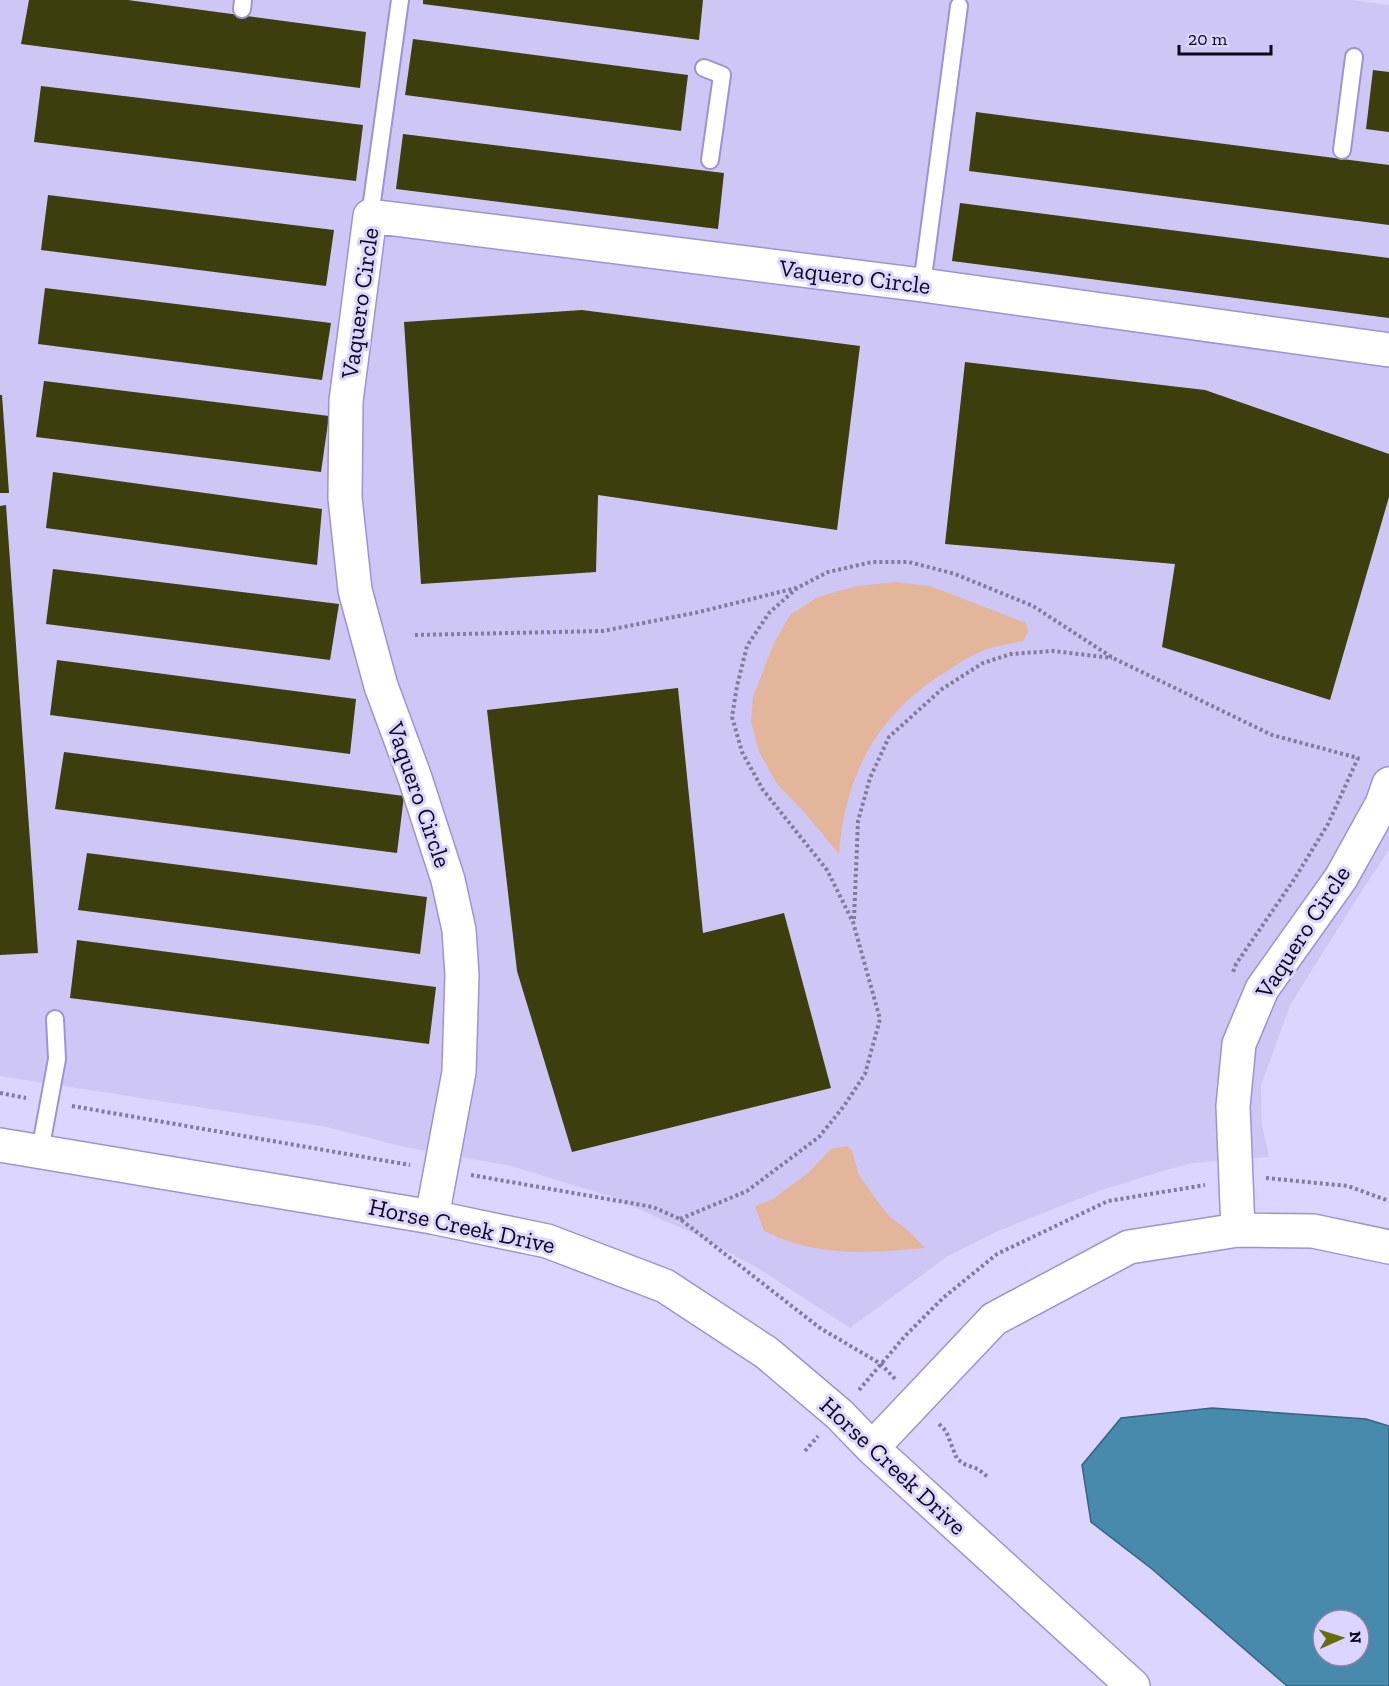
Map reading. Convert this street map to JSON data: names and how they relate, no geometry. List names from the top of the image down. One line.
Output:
{"streets":{"street":["Vaquero Circle","Horse Creek Drive"]},"crossings":[["Vaquero Circle","Horse Creek Drive"]],"scale_bar":"20 m","north":"right"}
